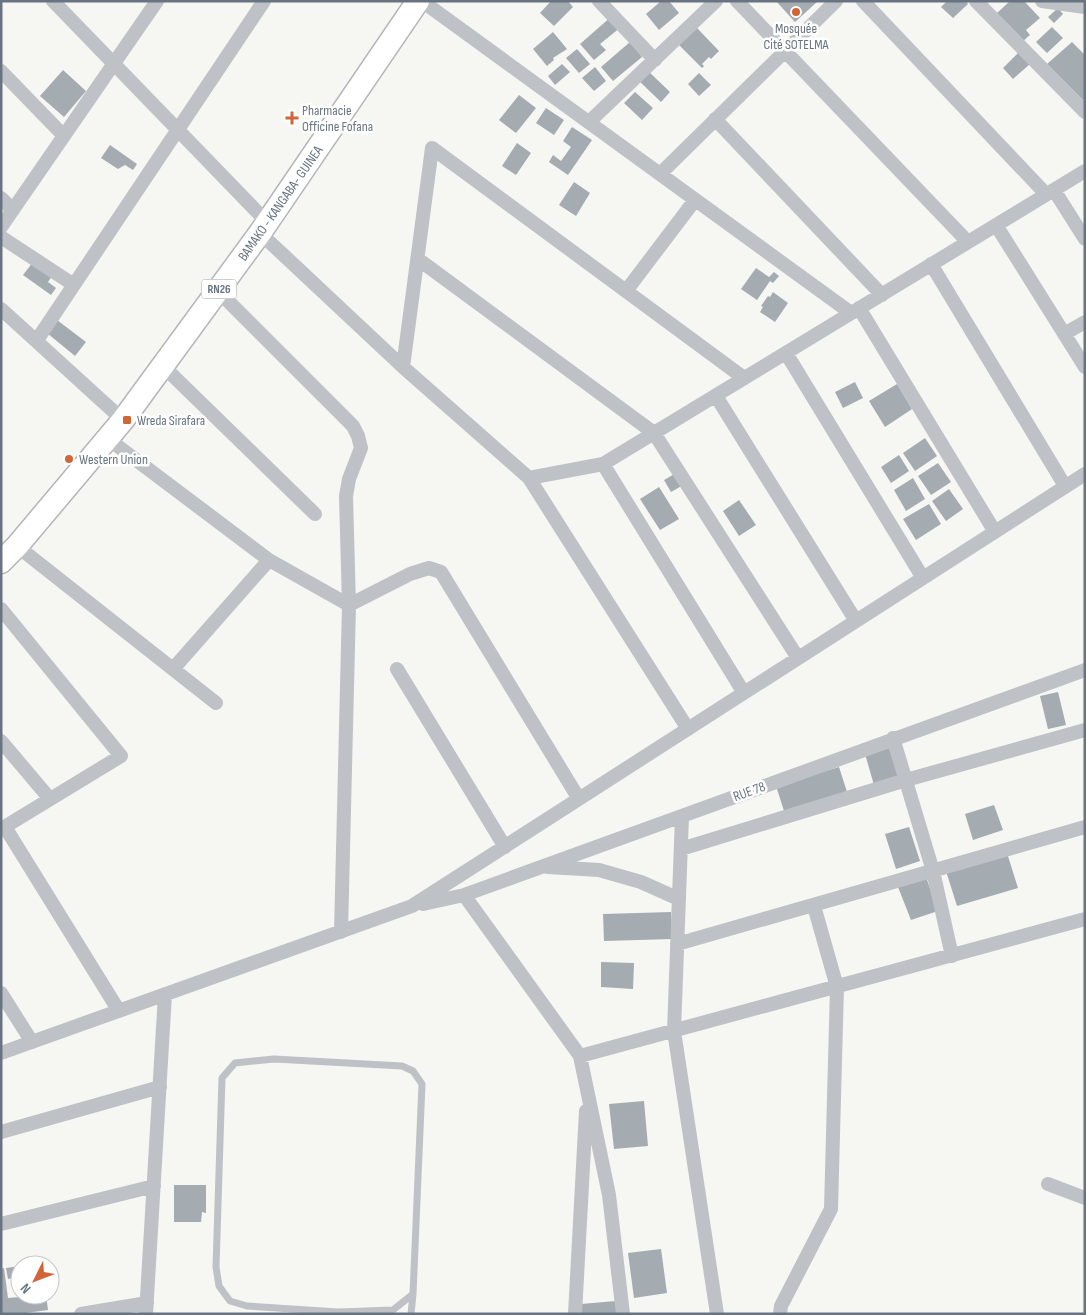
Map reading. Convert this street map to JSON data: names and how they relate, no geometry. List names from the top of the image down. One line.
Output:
{"streets":{"main road":["BAMAKO - KANGABA- GUINEA","RN26"],"street":["RUE 78"]},"places":{"other":["Mosquée Cité SOTELMA","Western Union"],"health":["Pharmacie Officine Fofana"],"transit":["Wreda Sirafara"]},"north":"bottom left"}
